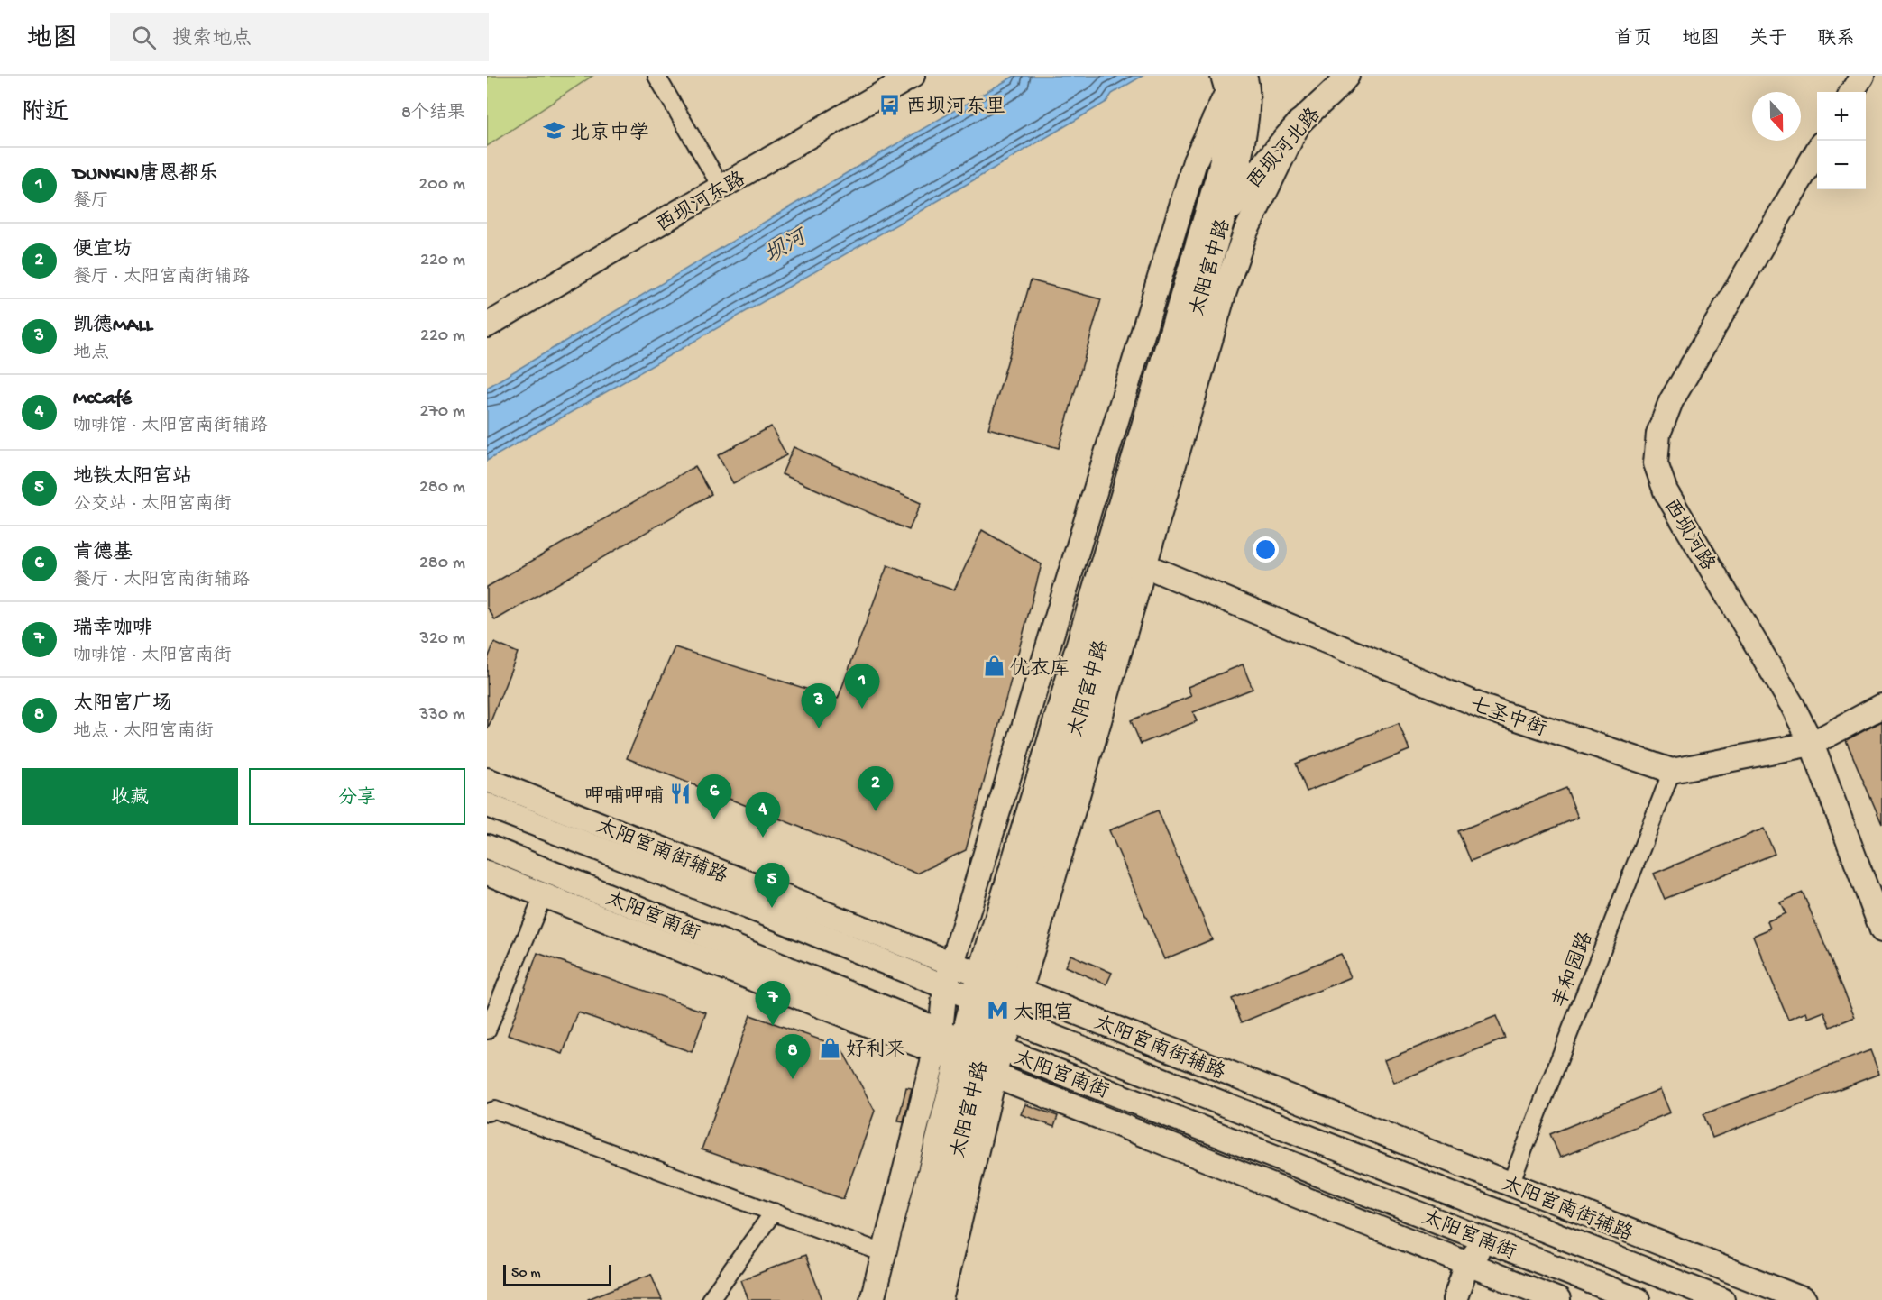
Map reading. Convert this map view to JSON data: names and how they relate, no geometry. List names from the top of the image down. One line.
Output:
{"streets":{"street":["西坝河北路","西坝河东路","太阳宫中路","西坝河路","七圣中街","太阳宫南街辅路","太阳宫南街","丰和园路"]},"crossings":[["西坝河北路","太阳宫中路"],["太阳宫中路","七圣中街"],["太阳宫中路","太阳宫南街辅路"],["太阳宫中路","太阳宫南街"],["西坝河路","七圣中街"],["七圣中街","丰和园路"],["太阳宫南街辅路","丰和园路"]],"water":["坝河"],"places":{"bus stop":["西坝河东里"],"school or university":["北京中学"],"shop":["优衣库","好利来"],"restaurant":["呷哺呷哺"],"metro station":["太阳宫"]},"scale_bar":"50 m","north":"bottom","page":{"header":"地图","search":"搜索地点","nav":["首页","地图","关于","联系"],"heading":["附近","8个结果"],"map_buttons":["+","−"],"list":[{"mark":"1","name":"DUNKIN唐恩都乐","note":"餐厅","value":"200 m"},{"mark":"2","name":"便宜坊","note":"餐厅 · 太阳宫南街辅路","value":"220 m"},{"mark":"3","name":"凯德MALL","note":"地点","value":"220 m"},{"mark":"4","name":"McCafé","note":"咖啡馆 · 太阳宫南街辅路","value":"270 m"},{"mark":"5","name":"地铁太阳宫站","note":"公交站 · 太阳宫南街","value":"280 m"},{"mark":"6","name":"肯德基","note":"餐厅 · 太阳宫南街辅路","value":"280 m"},{"mark":"7","name":"瑞幸咖啡","note":"咖啡馆 · 太阳宫南街","value":"320 m"},{"mark":"8","name":"太阳宫广场","note":"地点 · 太阳宫南街","value":"330 m"}],"pins":["1","3","2","6","4","5","7","8"],"buttons":["收藏","分享"],"scale":"50 m"}}
